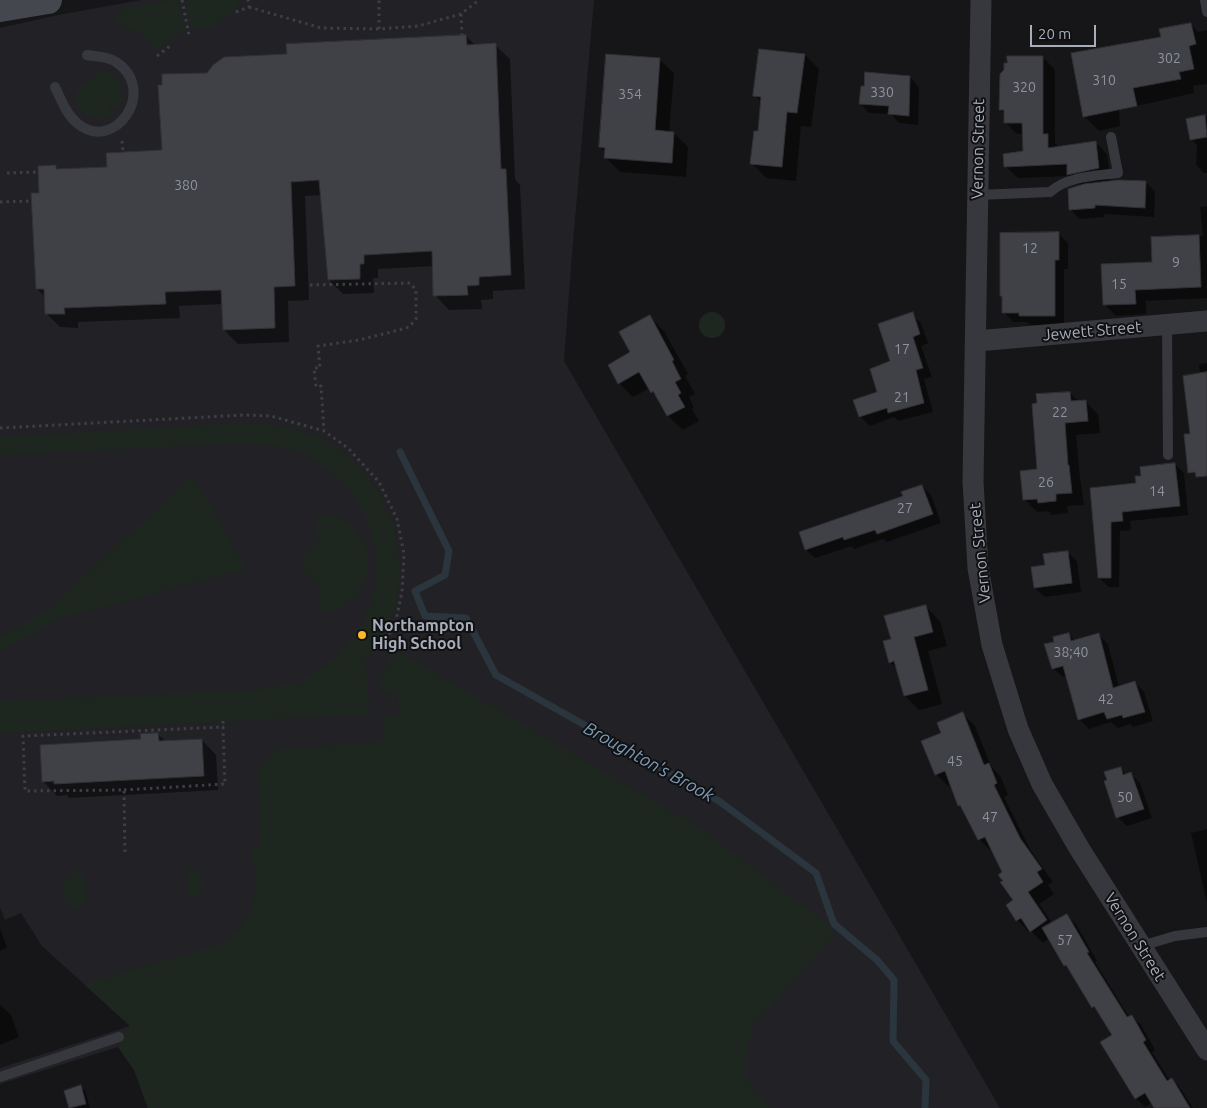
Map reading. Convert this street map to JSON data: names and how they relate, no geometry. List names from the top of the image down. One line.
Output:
{"streets":{"street":["Vernon Street","Jewett Street"]},"crossings":[["Vernon Street","Jewett Street"]],"water":["Broughton's Brook"],"places":["Northampton High School"],"house_numbers":["302","310","320","330","354","380","12","9","15","17","21","22","26","14","27","38;40","42","45","50","47","57"],"scale_bar":"20 m"}
